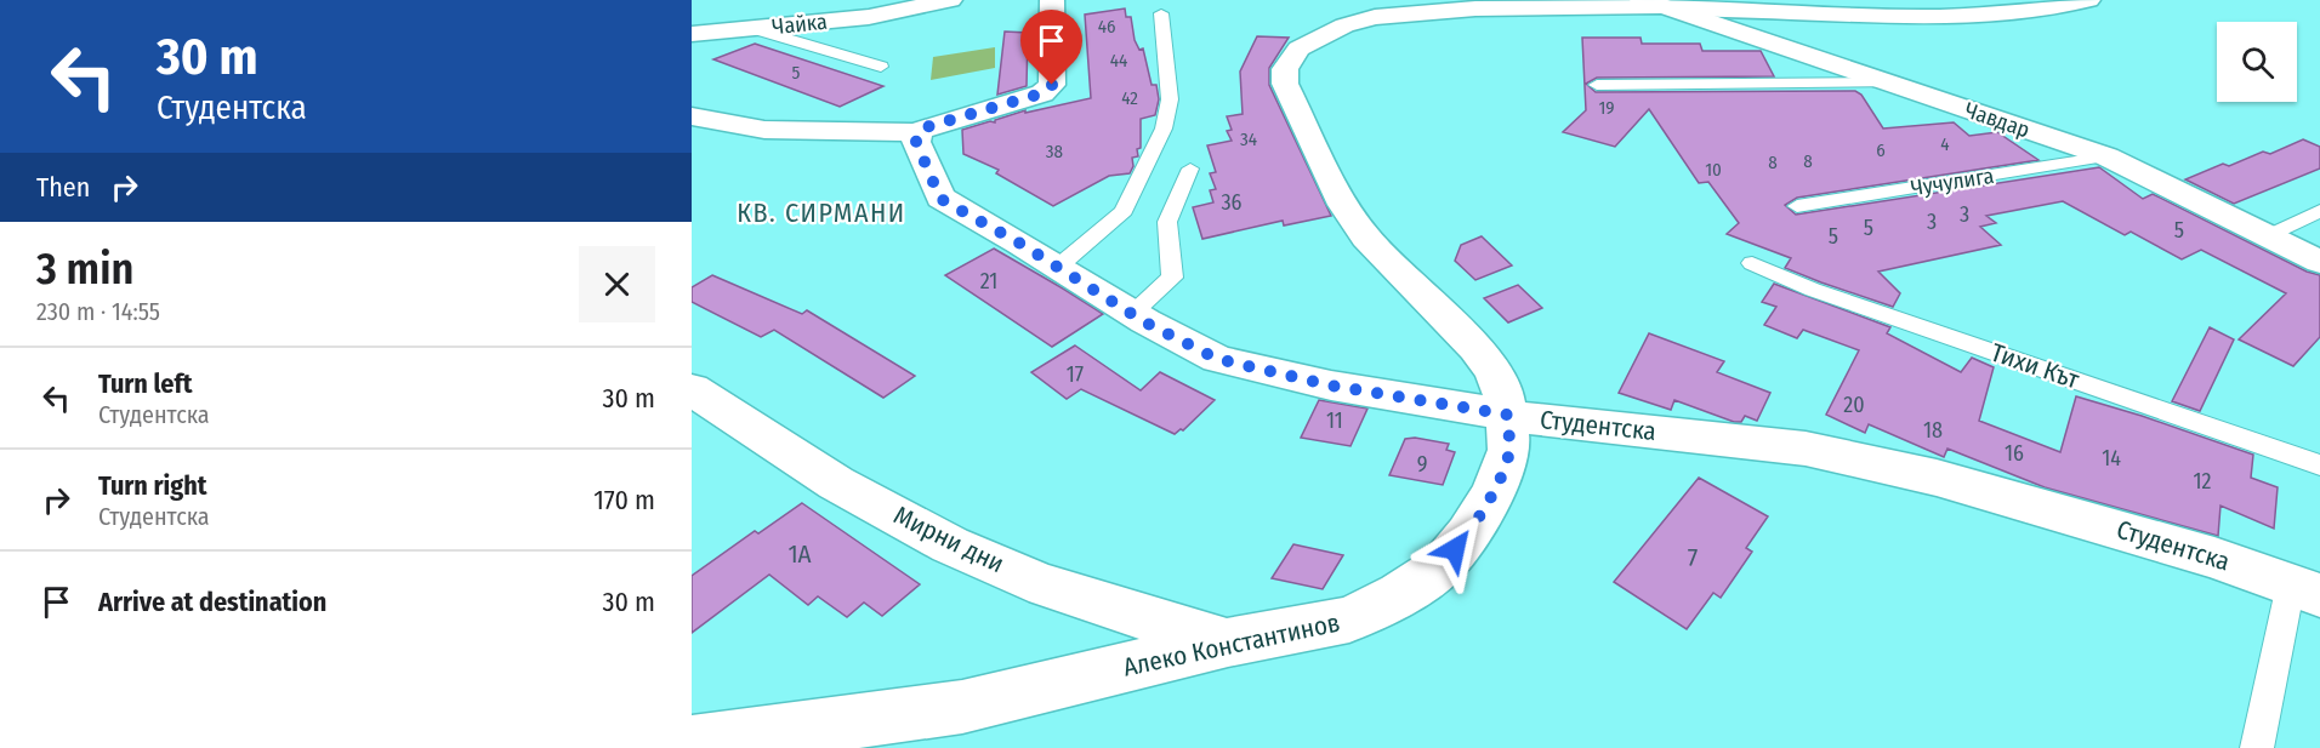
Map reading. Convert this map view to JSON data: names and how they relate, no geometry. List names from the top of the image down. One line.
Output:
{"streets":{"street":["Чайка","Чавдар","Студентска","Мирни дни","Алеко Константинов"],"lane":["Чучулига","Тихи Кът"]},"crossings":[["Чавдар","Чучулига"],["Чавдар","Алеко Константинов"],["Студентска","Алеко Константинов"],["Мирни дни","Алеко Константинов"]],"districts":["КВ. СИРМАНИ"],"house_numbers":["46","44","5","42","19","34","4","6","38","8","8","10","36","3","3","5","5","5","21","17","20","11","18","16","14","9","12","1А","7"],"page":{"turn":["30 m","Студентска"],"then":"Then","heading":["3 min","230 m · 14:55"],"list":[{"name":"Turn left","note":"Студентска","value":"30 m"},{"name":"Turn right","note":"Студентска","value":"170 m"},{"name":"Arrive at destination","value":"30 m"}]}}
